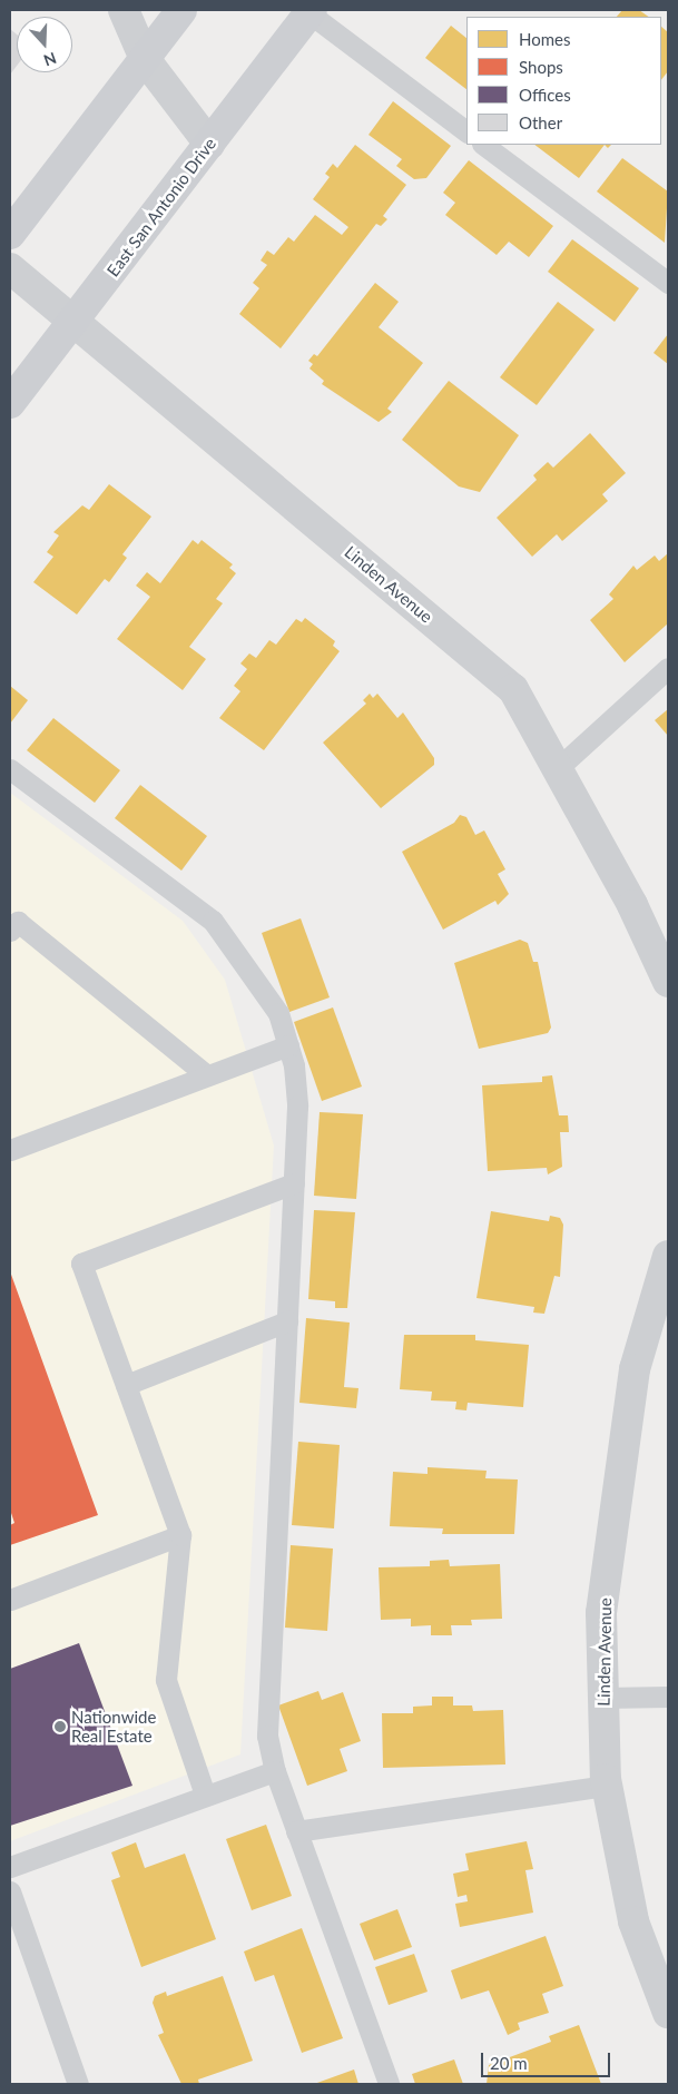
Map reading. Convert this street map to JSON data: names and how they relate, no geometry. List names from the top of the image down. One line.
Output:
{"streets":{"main road":["East San Antonio Drive"],"street":["Linden Avenue"]},"crossings":[["East San Antonio Drive","Linden Avenue"]],"places":["Nationwide Real Estate"],"legend":["Homes","Shops","Offices","Other"],"scale_bar":"20 m","north":"bottom"}
